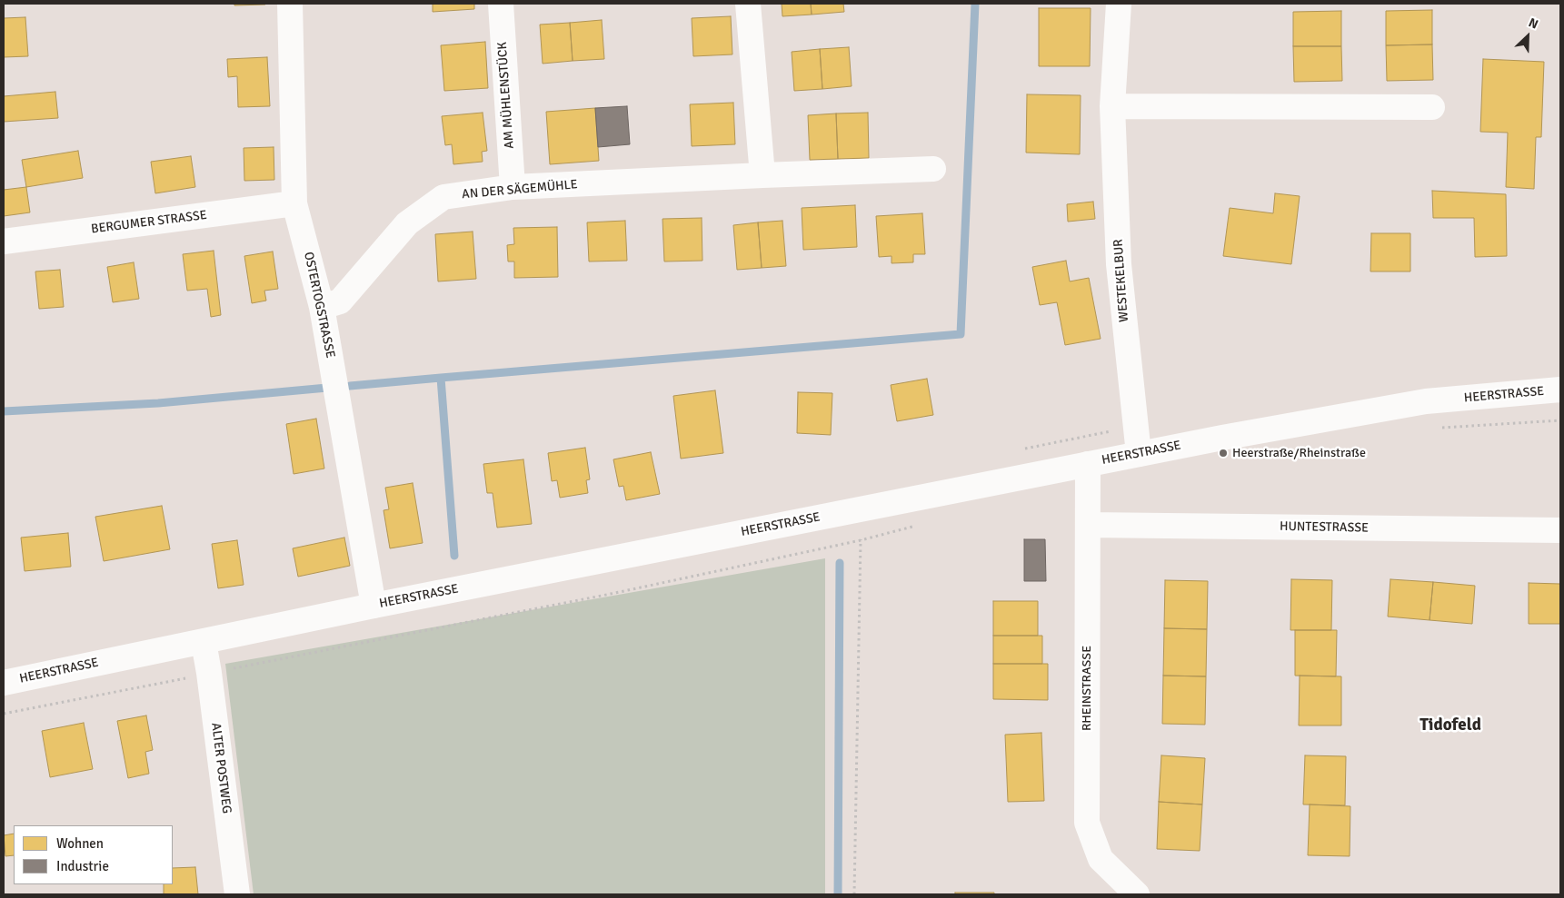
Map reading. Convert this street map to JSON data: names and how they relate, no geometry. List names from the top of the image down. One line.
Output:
{"streets":{"street":["AM MÜHLENSTÜCK","AN DER SÄGEMÜHLE","BERGUMER STRASSE","WESTEKELBUR","OSTERTOGSTRASSE","HEERSTRASSE","HUNTESTRASSE","RHEINSTRASSE","ALTER POSTWEG"]},"crossings":[["AM MÜHLENSTÜCK","AN DER SÄGEMÜHLE"],["AN DER SÄGEMÜHLE","OSTERTOGSTRASSE"],["BERGUMER STRASSE","OSTERTOGSTRASSE"],["WESTEKELBUR","HEERSTRASSE"],["OSTERTOGSTRASSE","HEERSTRASSE"],["HEERSTRASSE","RHEINSTRASSE"],["HEERSTRASSE","ALTER POSTWEG"],["HUNTESTRASSE","RHEINSTRASSE"]],"districts":["Tidofeld"],"places":["Heerstraße/Rheinstraße"],"legend":["Wohnen","Industrie"],"north":"top right"}
